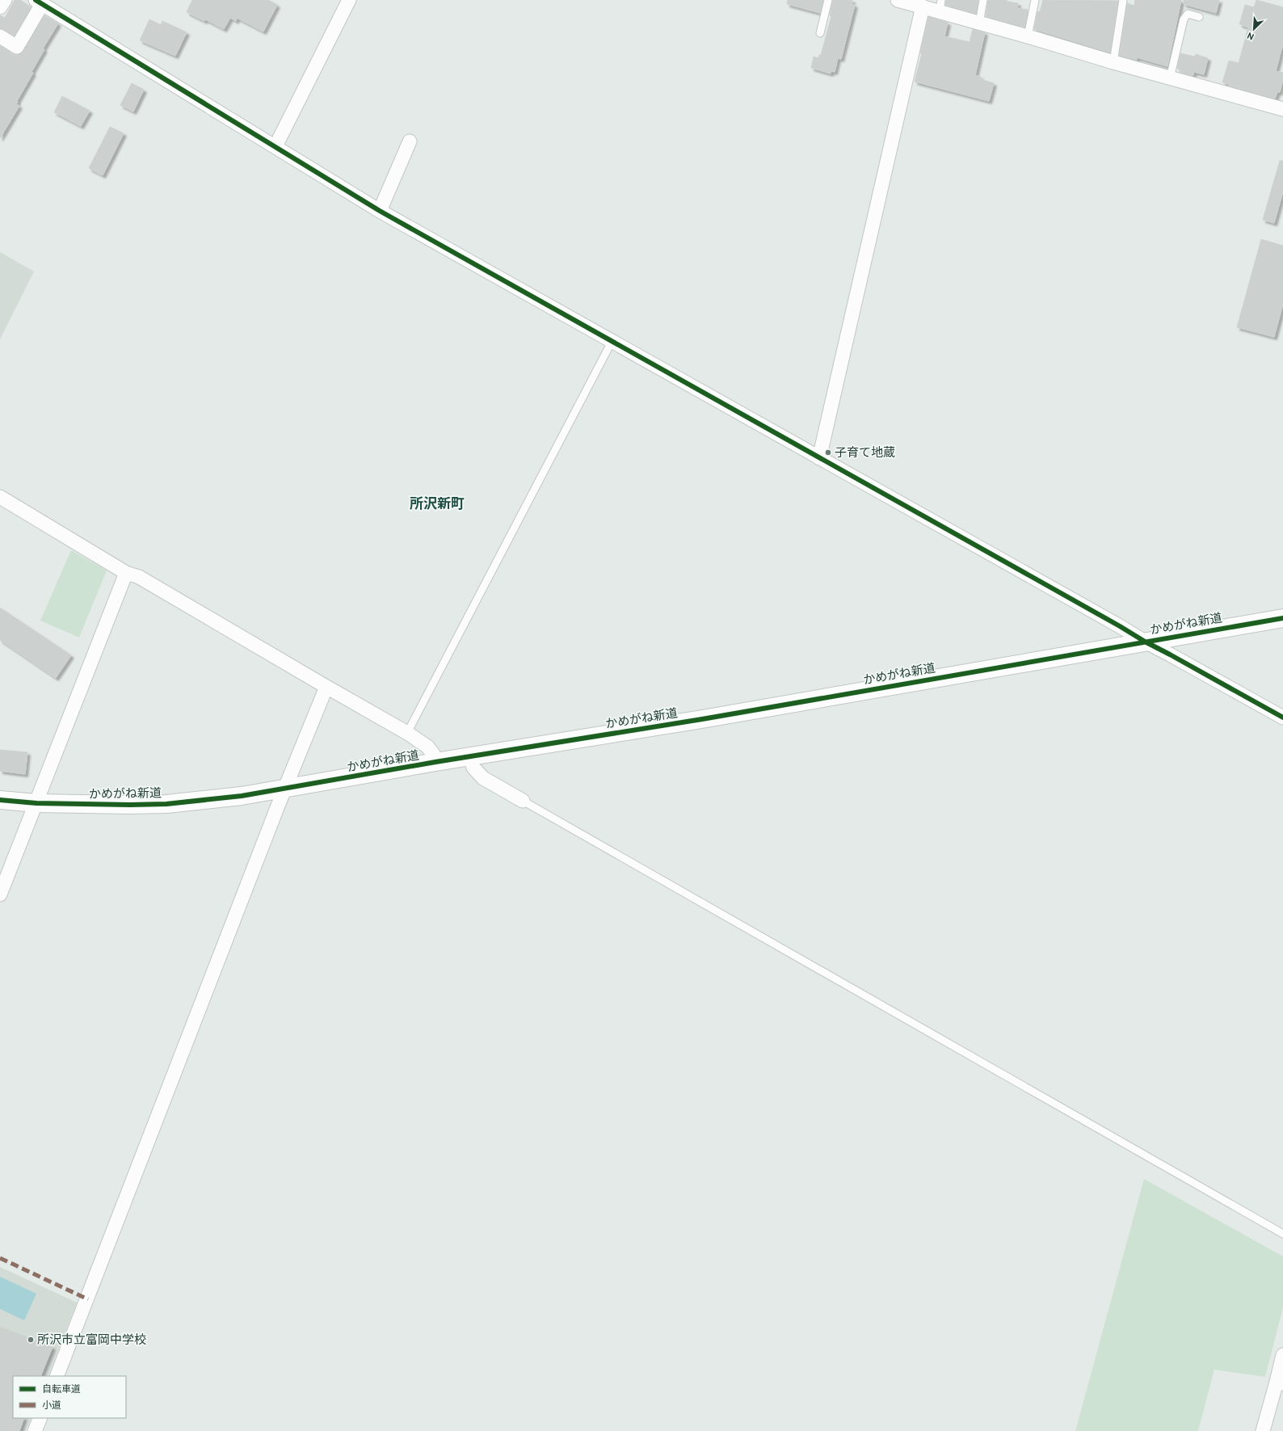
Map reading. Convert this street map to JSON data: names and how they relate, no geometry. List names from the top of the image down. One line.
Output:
{"streets":{"street":["かめがね新道"]},"districts":["所沢新町"],"places":["子育て地蔵","所沢市立富岡中学校"],"legend":["自転車道","小道"],"north":"bottom left"}
